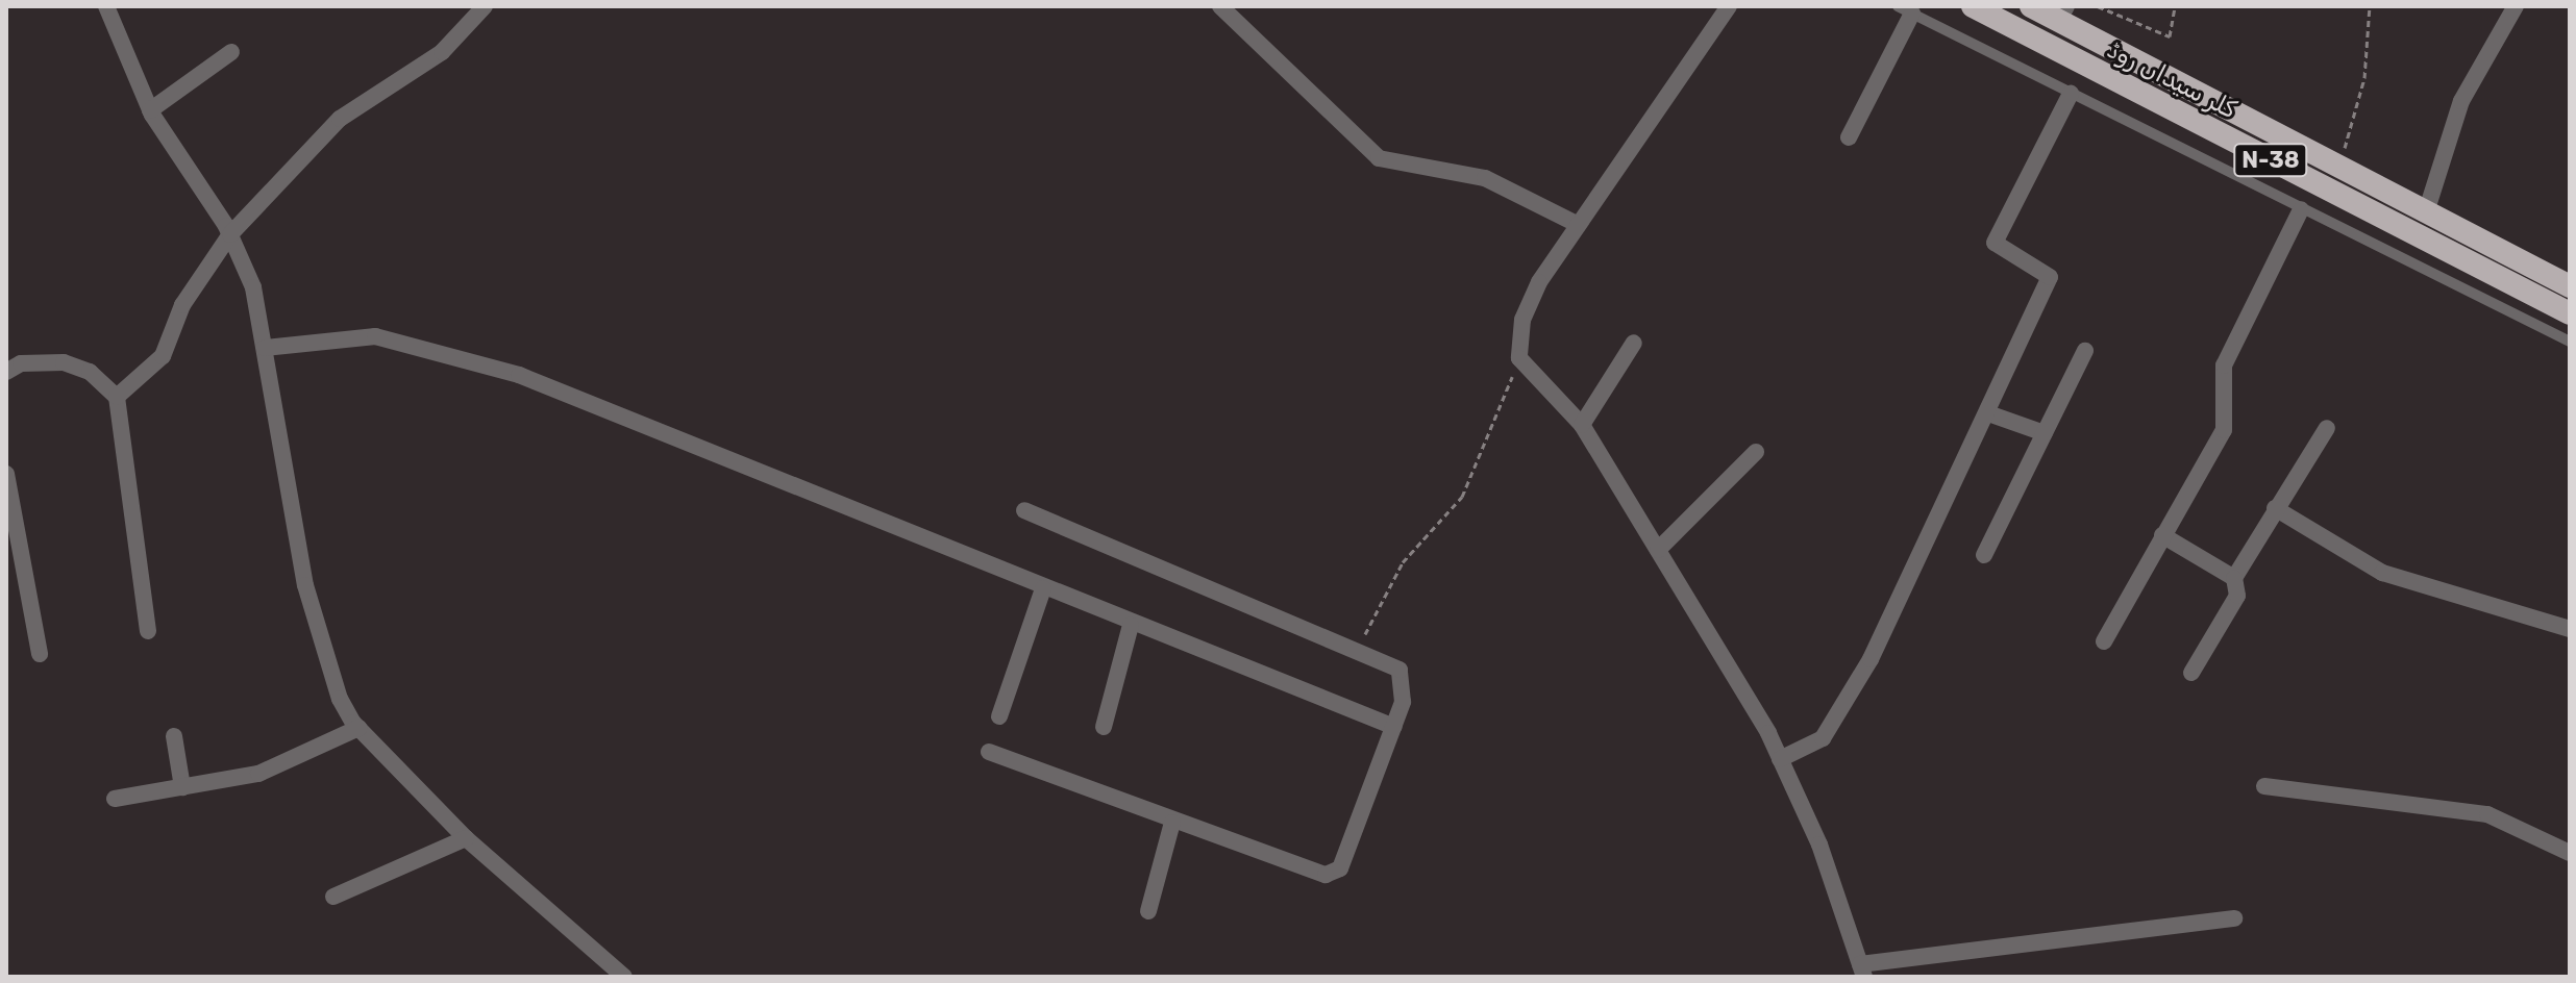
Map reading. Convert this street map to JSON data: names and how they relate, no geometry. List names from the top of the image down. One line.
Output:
{"streets":{"highway":["کلر سیداں روڈ","N-38"]}}
